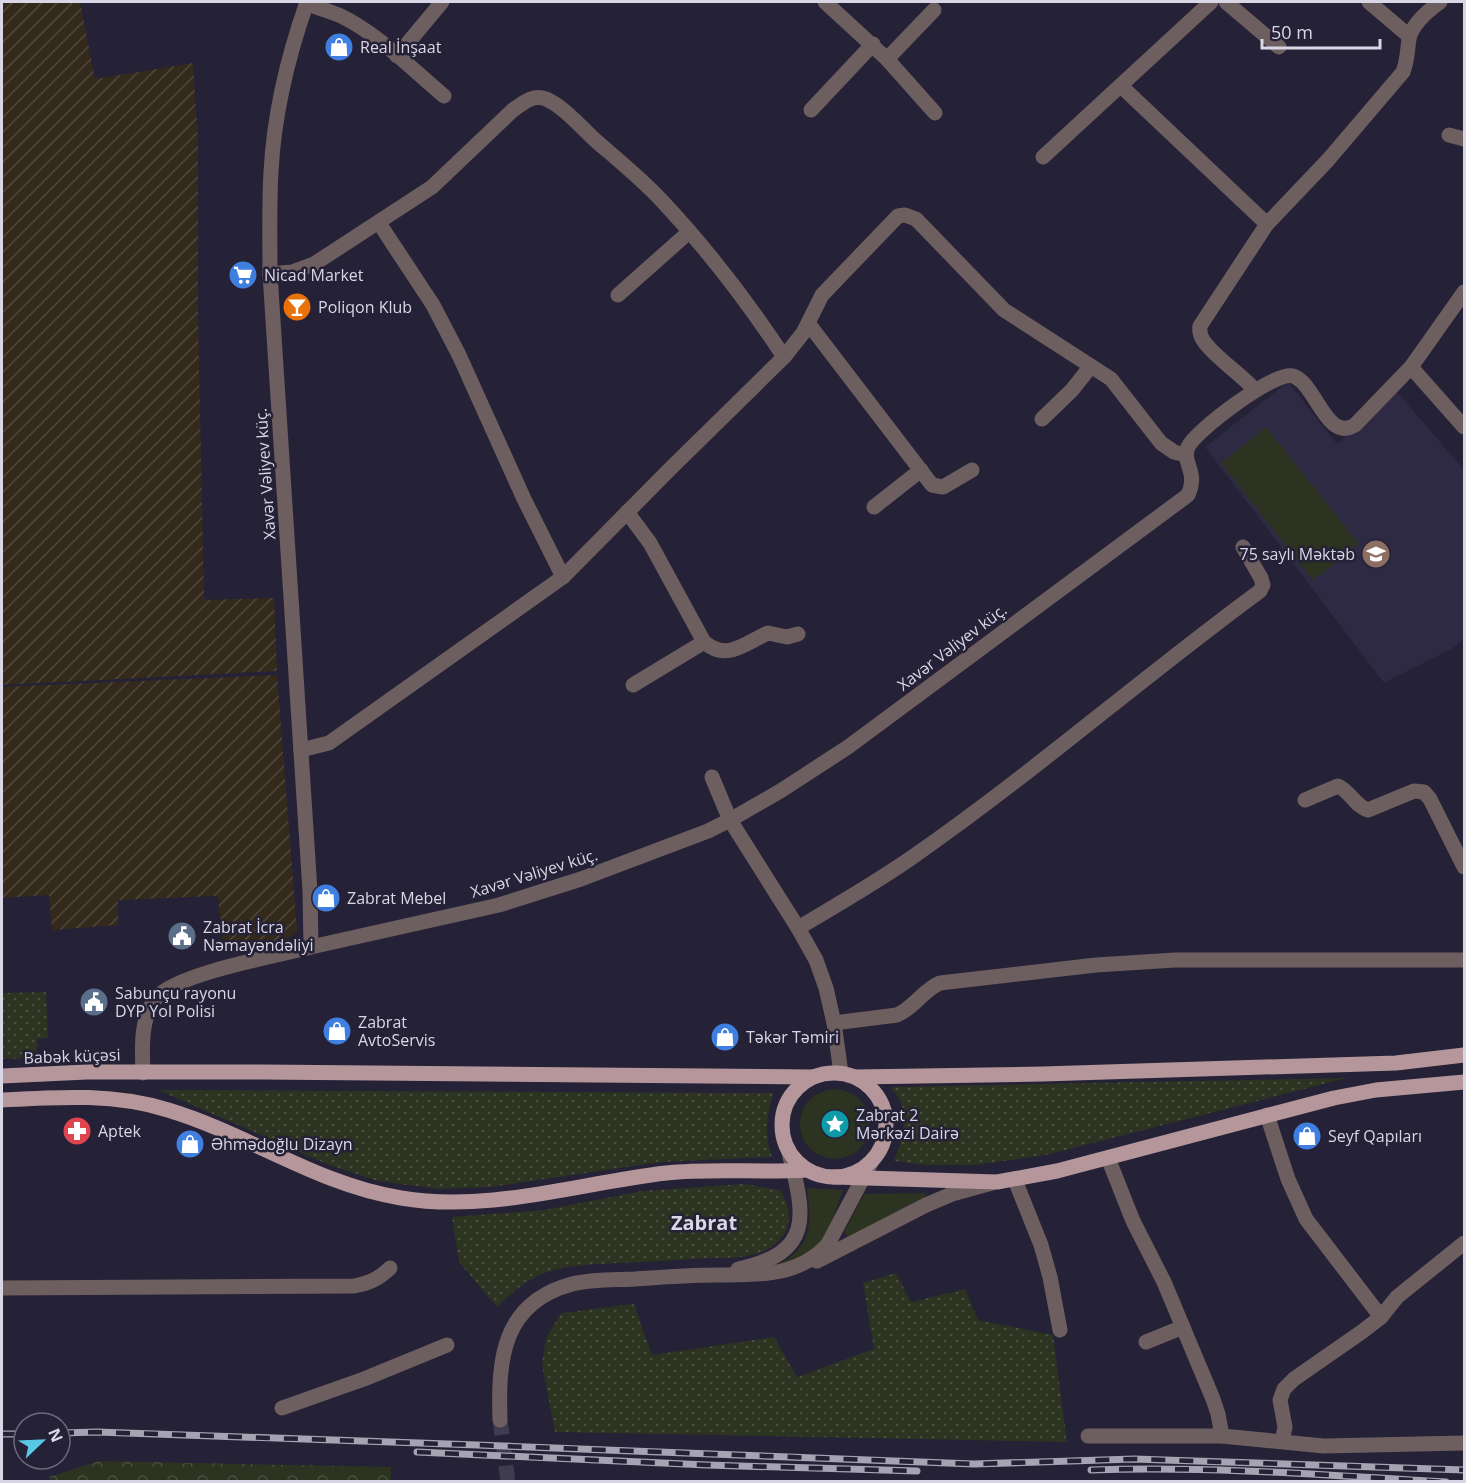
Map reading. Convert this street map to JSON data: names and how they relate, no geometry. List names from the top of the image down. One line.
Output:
{"streets":{"main road":["Babək küçəsi"],"street":["Xavər Vəliyev küç."]},"crossings":[["Xavər Vəliyev küç.","Babək küçəsi"]],"districts":["Zabrat"],"places":{"shop":["Real İnşaat","Zabrat Mebel","Zabrat AvtoServis","Təkər Təmiri","Seyf Qapıları","Əhmədoğlu Dizayn"],"supermarket":["Nicad Market"],"bar":["Poliqon Klub"],"school or university":["75 saylı Məktəb"],"public building":["Zabrat İcra Nəmayəndəliyi","Sabunçu rayonu DYP Yol Polisi"],"place":["Zabrat 2 Mərkəzi Dairə"],"pharmacy":["Aptek"]},"scale_bar":"50 m","north":"top right"}
